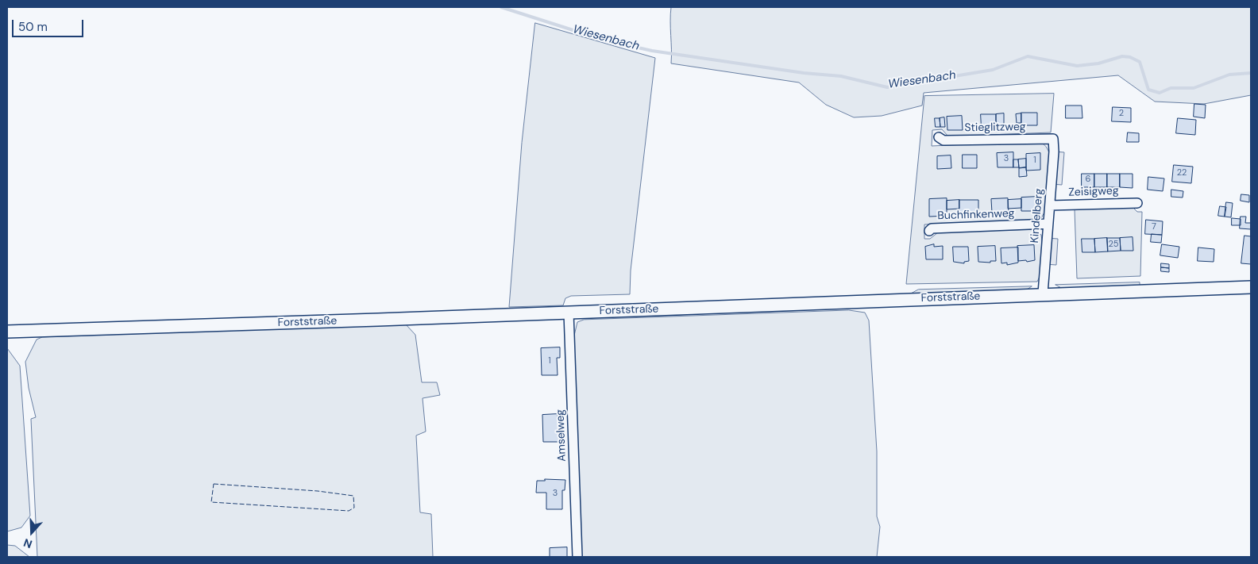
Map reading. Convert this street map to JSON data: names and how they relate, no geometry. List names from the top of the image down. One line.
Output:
{"streets":{"street":["Stieglitzweg","Zeisigweg","Buchfinkenweg","Kindelberg","Forststraße","Amselweg"]},"crossings":[["Stieglitzweg","Kindelberg"],["Zeisigweg","Kindelberg"],["Buchfinkenweg","Kindelberg"],["Kindelberg","Forststraße"],["Forststraße","Amselweg"]],"water":["Wiesenbach"],"house_numbers":["2","3","1","22","6","7","25","1","3"],"scale_bar":"50 m","north":"bottom"}
